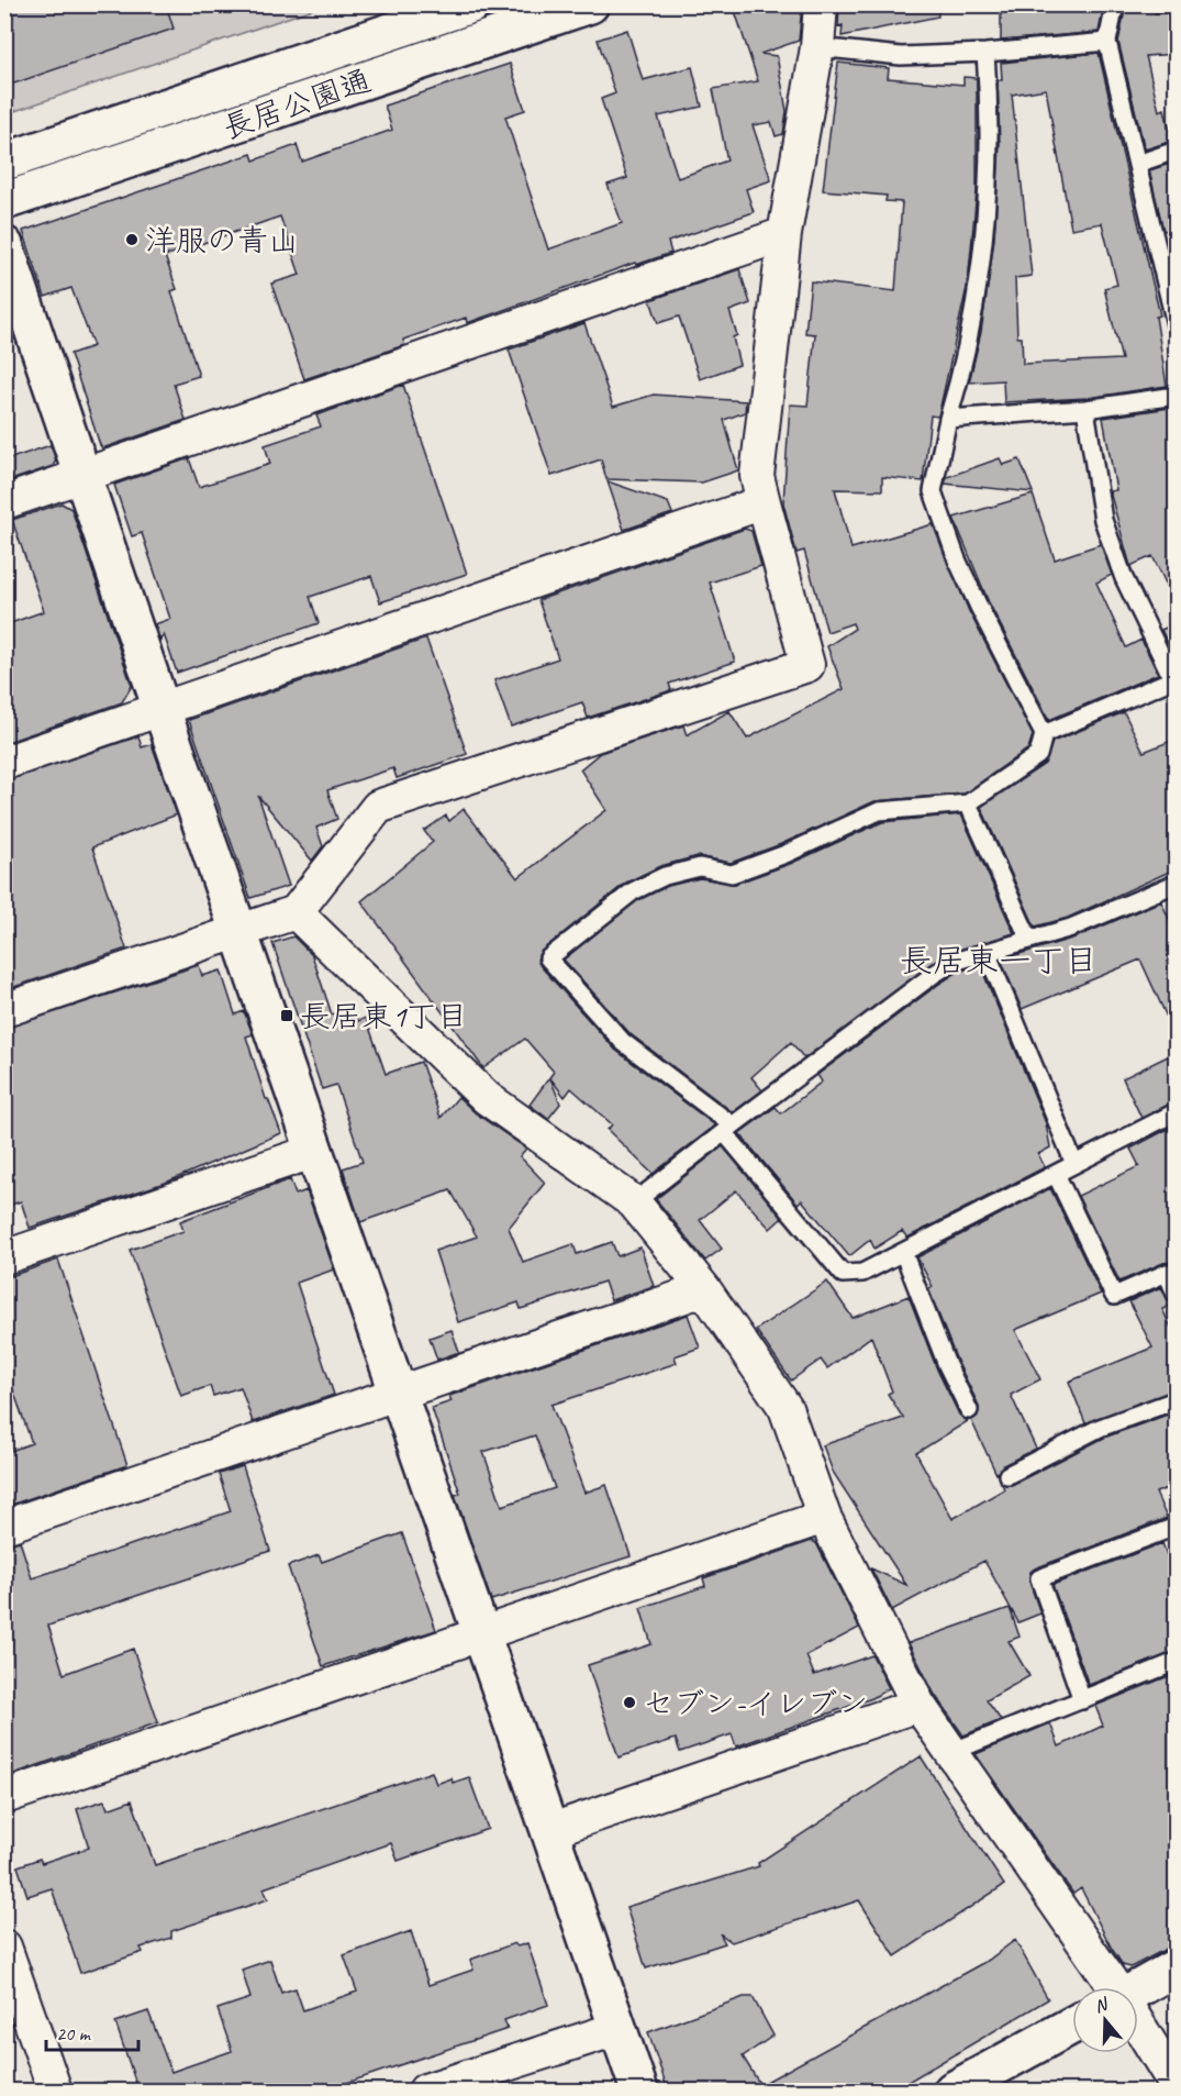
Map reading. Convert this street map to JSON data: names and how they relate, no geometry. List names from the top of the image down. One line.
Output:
{"streets":{"main road":["長居公園通"]},"districts":["長居東一丁目"],"places":{"other":["洋服の青山","セブン-イレブン"],"transit":["長居東1丁目"]},"scale_bar":"20 m","north":"top"}
